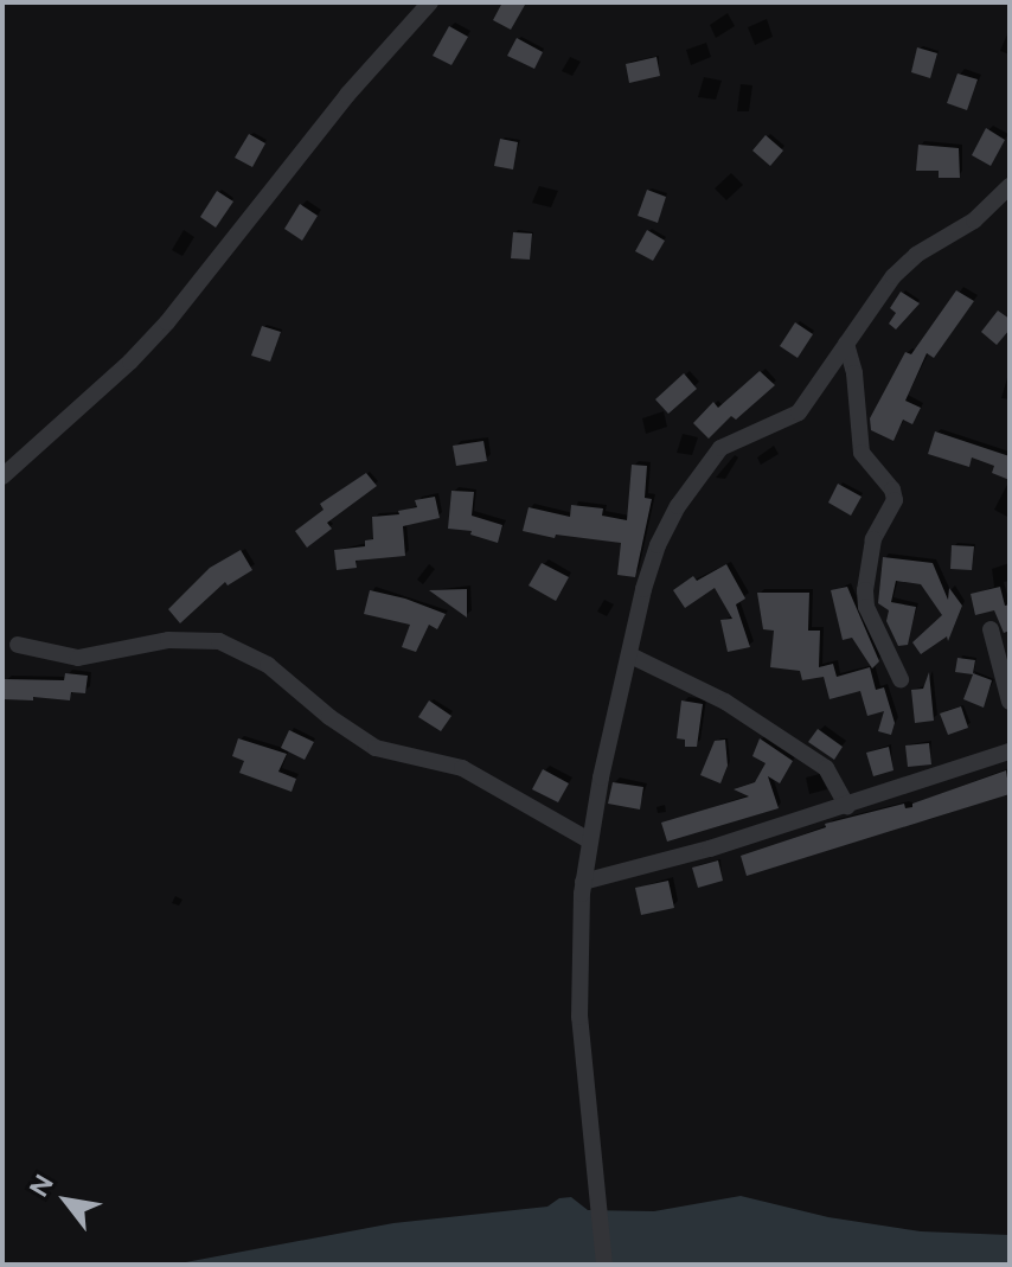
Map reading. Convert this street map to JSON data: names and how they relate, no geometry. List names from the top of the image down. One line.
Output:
{"north":"top left"}
